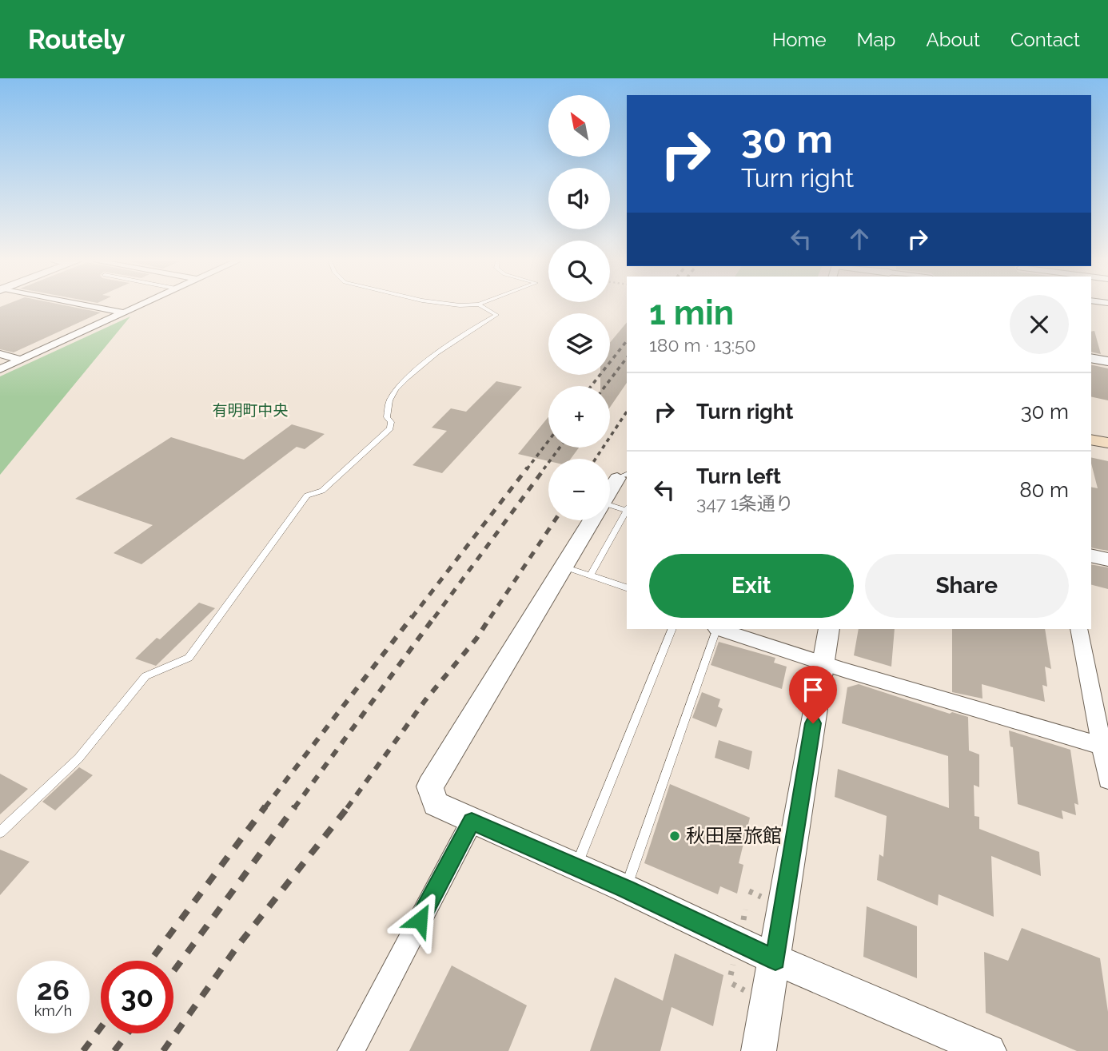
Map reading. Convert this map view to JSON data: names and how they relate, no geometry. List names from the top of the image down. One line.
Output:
{"districts":["有明町中央"],"places":["秋田屋旅館"],"north":"top left","page":{"header":"Routely","nav":["Home","Map","About","Contact"],"map_buttons":["+","−"],"turn":["30 m","Turn right"],"heading":["1 min","180 m · 13:50"],"list":[{"name":"Turn right","value":"30 m"},{"name":"Turn left","note":"347 1条通り","value":"80 m"}],"buttons":["Exit","Share"],"speed":"26 km/h","limit":"30"}}
